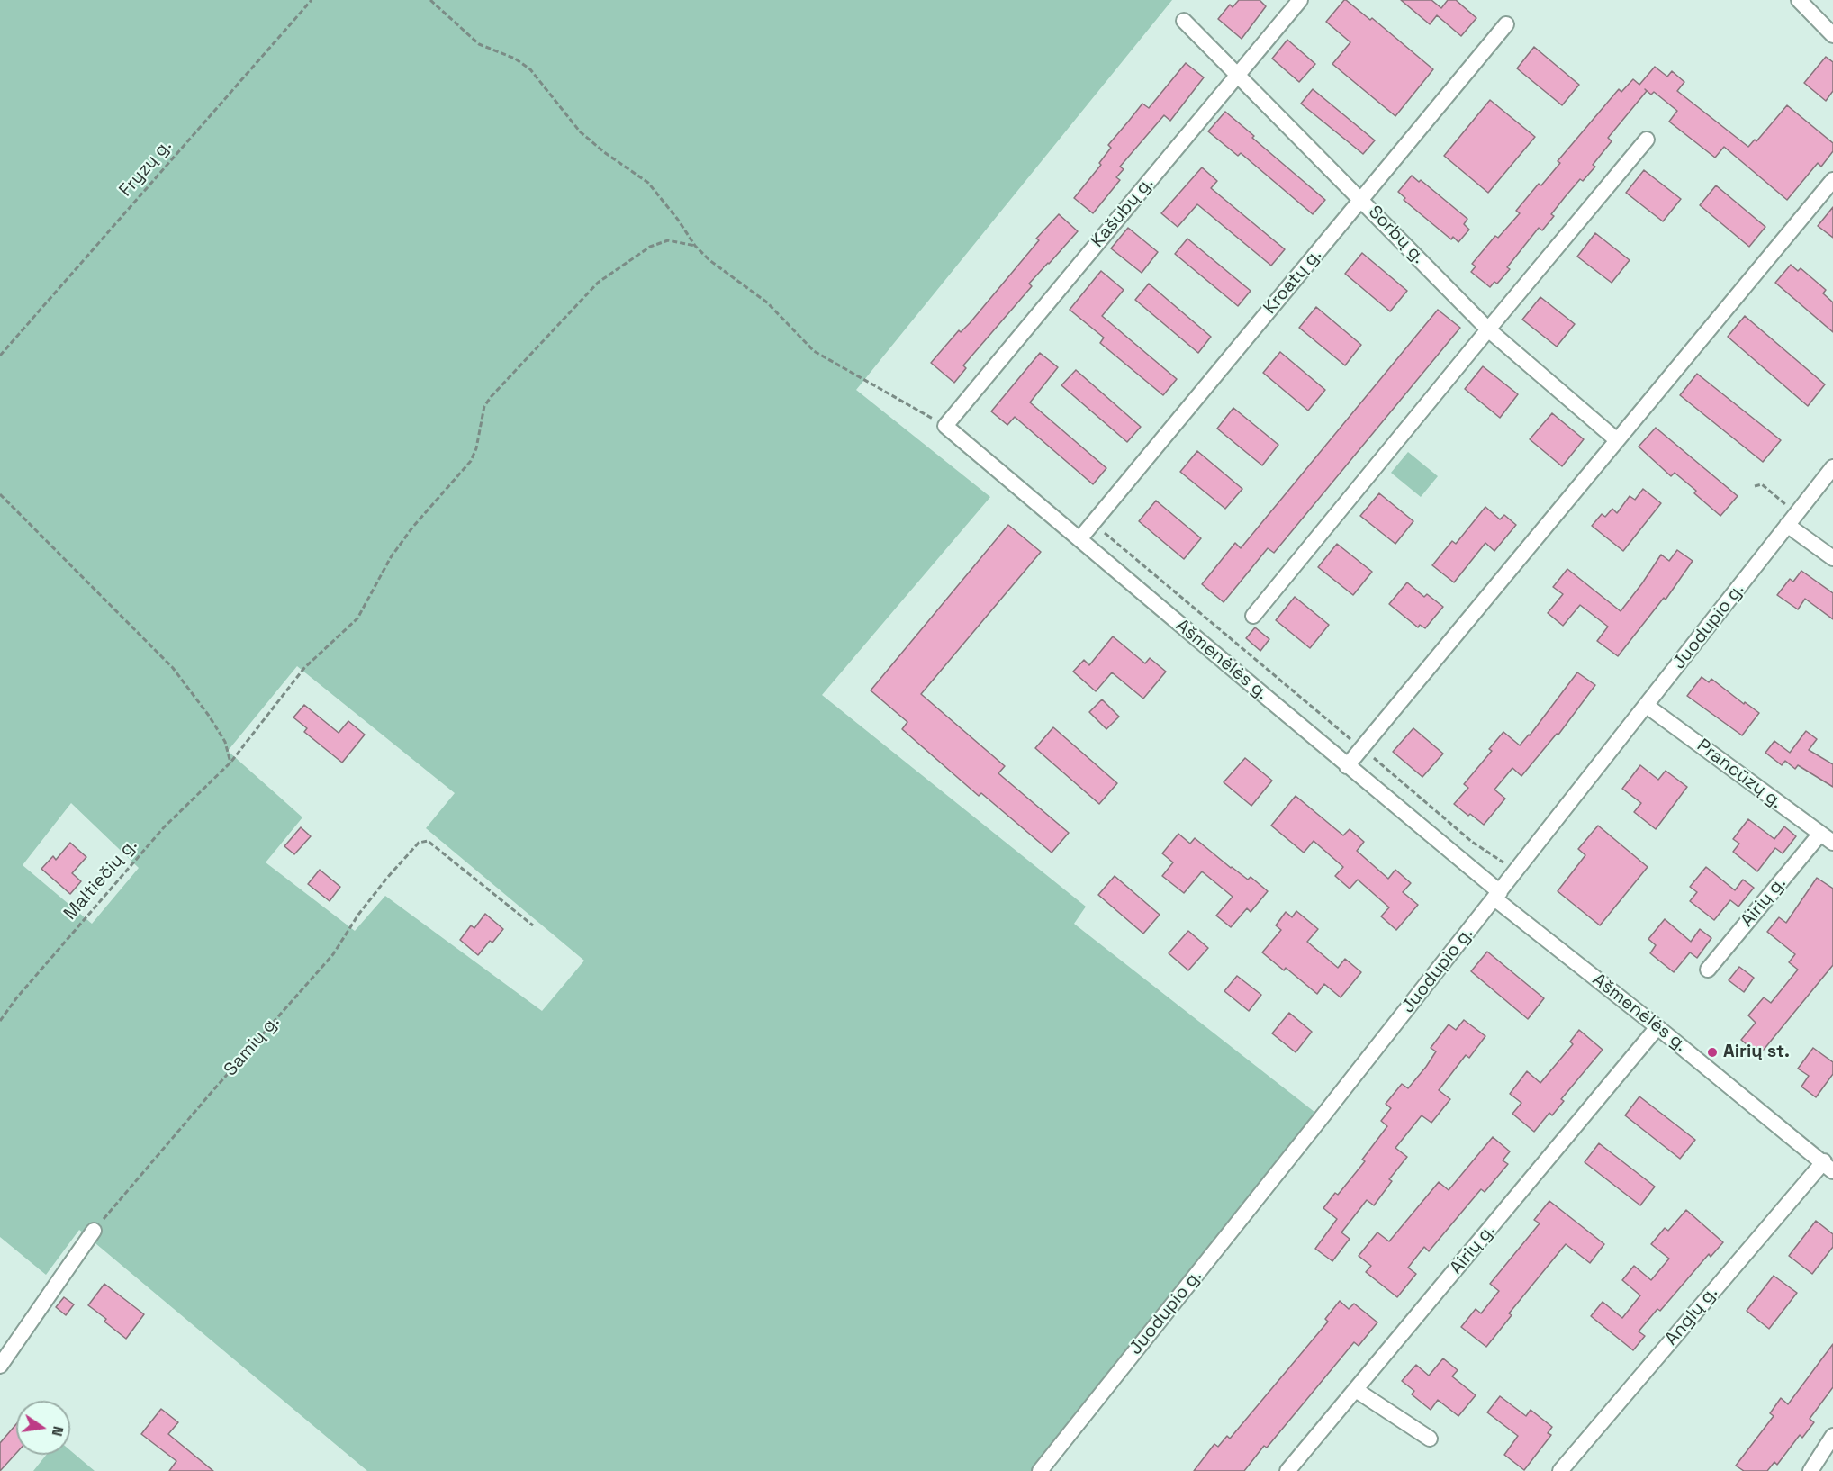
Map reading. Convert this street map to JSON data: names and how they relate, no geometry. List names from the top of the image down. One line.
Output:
{"streets":{"street":["Kašubų g.","Sorbų g.","Kroatų g.","Juodupio g.","Ašmenėlės g.","Prancūzų g.","Airių g.","Anglų g."],"path":["Fryzų g.","Maltiečių g.","Samių g."]},"crossings":[["Kašubų g.","Sorbų g."],["Kašubų g.","Ašmenėlės g."],["Sorbų g.","Kroatų g."],["Kroatų g.","Ašmenėlės g."],["Juodupio g.","Ašmenėlės g."],["Juodupio g.","Prancūzų g."],["Ašmenėlės g.","Airių g."],["Ašmenėlės g.","Anglų g."],["Prancūzų g.","Airių g."]],"places":["Airių st."],"north":"right"}
